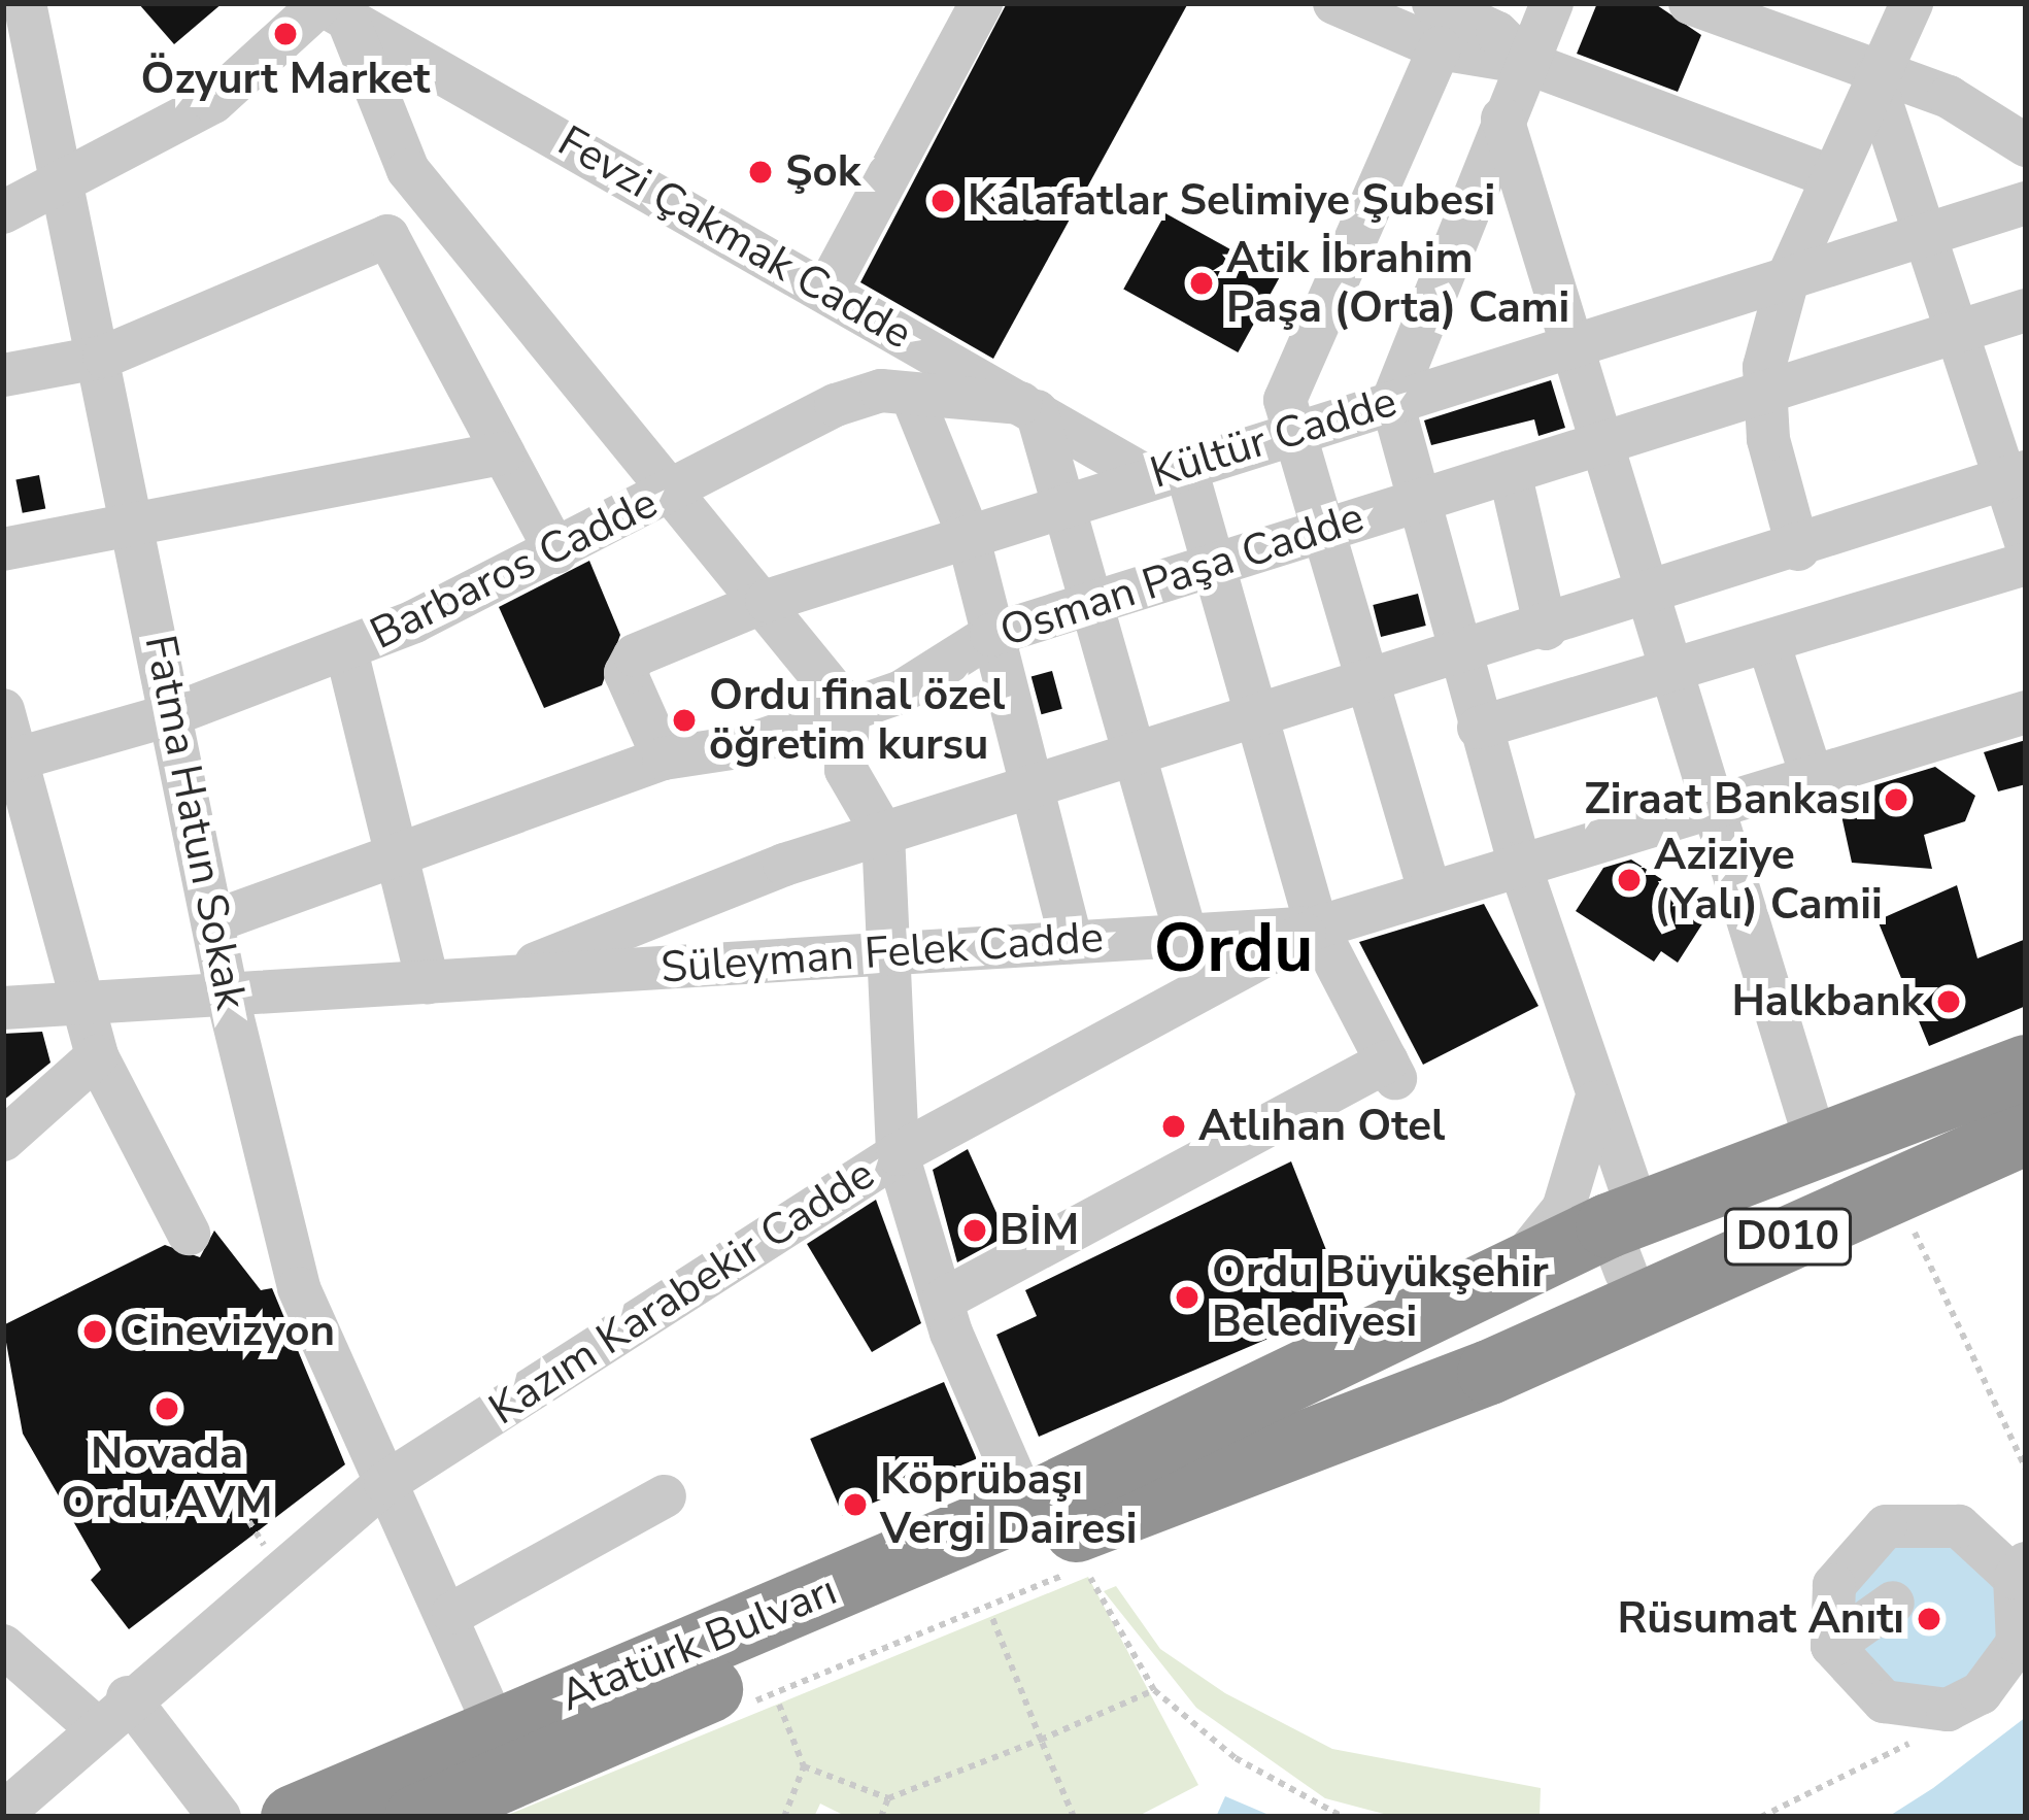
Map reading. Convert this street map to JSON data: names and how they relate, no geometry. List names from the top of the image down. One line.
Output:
{"streets":{"highway":["D010","Atatürk Bulvarı"],"street":["Fevzi Çakmak Cadde","Kültür Cadde","Barbaros Cadde","Osman Paşa Cadde","Fatma Hatun Sokak","Süleyman Felek Cadde","Kazım Karabekir Cadde"]},"crossings":[["Fevzi Çakmak Cadde","Kültür Cadde"],["Fevzi Çakmak Cadde","Barbaros Cadde"],["Kültür Cadde","Osman Paşa Cadde"],["Barbaros Cadde","Fatma Hatun Sokak"],["Osman Paşa Cadde","Fatma Hatun Sokak"],["Fatma Hatun Sokak","Süleyman Felek Cadde"],["Fatma Hatun Sokak","Kazım Karabekir Cadde"],["Fatma Hatun Sokak","Atatürk Bulvarı"],["Süleyman Felek Cadde","Kazım Karabekir Cadde"],["D010","Atatürk Bulvarı"]],"districts":["Ordu"],"places":["Özyurt Market","Şok","Kalafatlar Selimiye Şubesi","Atik İbrahim Paşa (Orta) Cami","Ordu final özel öğretim kursu","Ziraat Bankası","Aziziye (Yalı) Camii","Halkbank","Atlıhan Otel","BİM","Ordu Büyükşehir Belediyesi","Cinevizyon","Novada Ordu AVM","Köprübaşı Vergi Dairesi","Rüsumat Anıtı"]}
